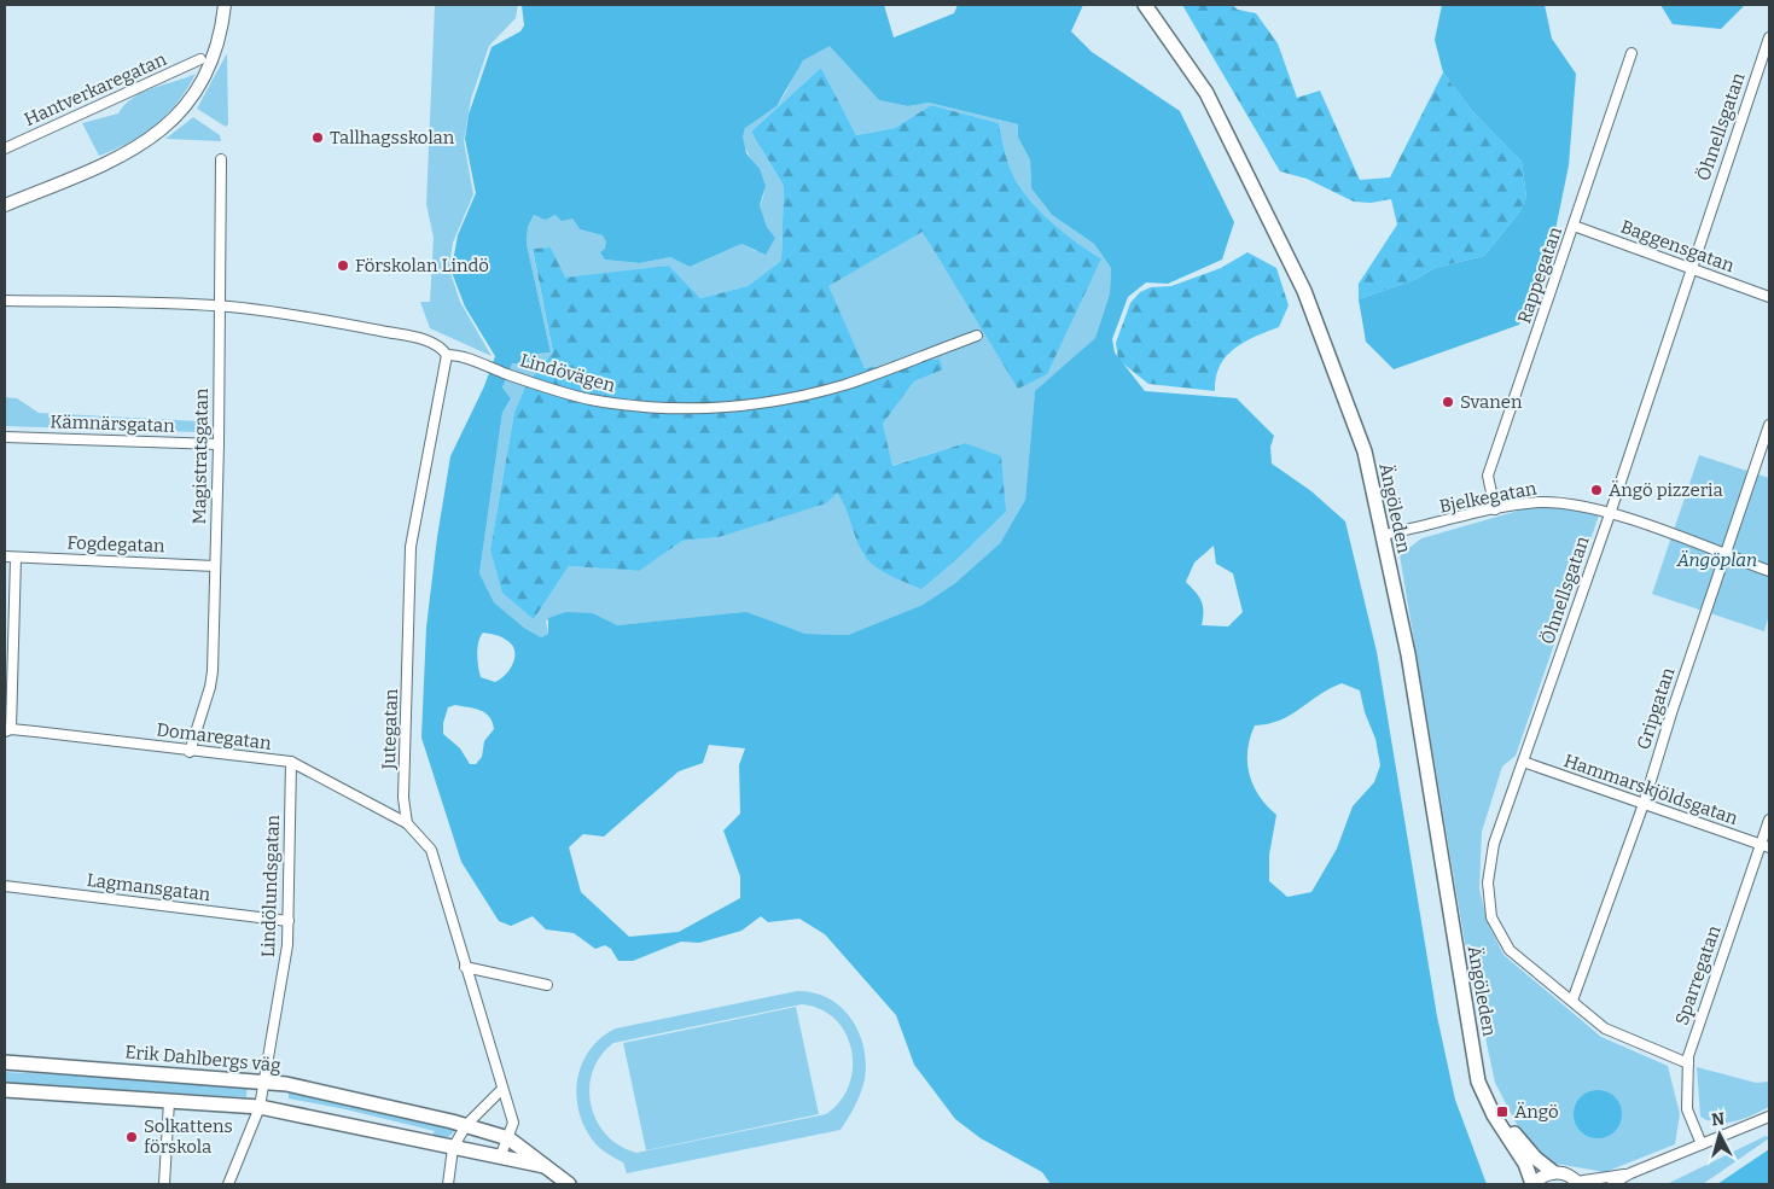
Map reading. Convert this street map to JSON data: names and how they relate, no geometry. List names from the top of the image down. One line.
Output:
{"streets":{"main road":["Ängöleden","Erik Dahlbergs väg"],"street":["Hantverkaregatan","Öhnellsgatan","Baggensgatan","Rappegatan","Lindövägen","Kämnärsgatan","Magistratsgatan","Bjelkegatan","Fogdegatan","Gripgatan","Jutegatan","Domaregatan","Hammarskjöldsgatan","Lindölundsgatan","Lagmansgatan","Sparregatan"]},"crossings":[["Öhnellsgatan","Baggensgatan"],["Öhnellsgatan","Bjelkegatan"],["Öhnellsgatan","Gripgatan"],["Öhnellsgatan","Hammarskjöldsgatan"],["Öhnellsgatan","Sparregatan"],["Baggensgatan","Rappegatan"],["Rappegatan","Bjelkegatan"],["Lindövägen","Magistratsgatan"],["Lindövägen","Jutegatan"],["Kämnärsgatan","Magistratsgatan"],["Magistratsgatan","Fogdegatan"],["Magistratsgatan","Domaregatan"],["Bjelkegatan","Ängöleden"],["Bjelkegatan","Gripgatan"],["Gripgatan","Hammarskjöldsgatan"],["Jutegatan","Domaregatan"],["Domaregatan","Lindölundsgatan"],["Hammarskjöldsgatan","Sparregatan"],["Lindölundsgatan","Lagmansgatan"],["Lindölundsgatan","Erik Dahlbergs väg"]],"parks":["Ängöplan"],"places":{"other":["Tallhagsskolan","Förskolan Lindö","Svanen","Ängö pizzeria","Solkattens förskola"],"transit":["Ängö"]},"north":"top"}
